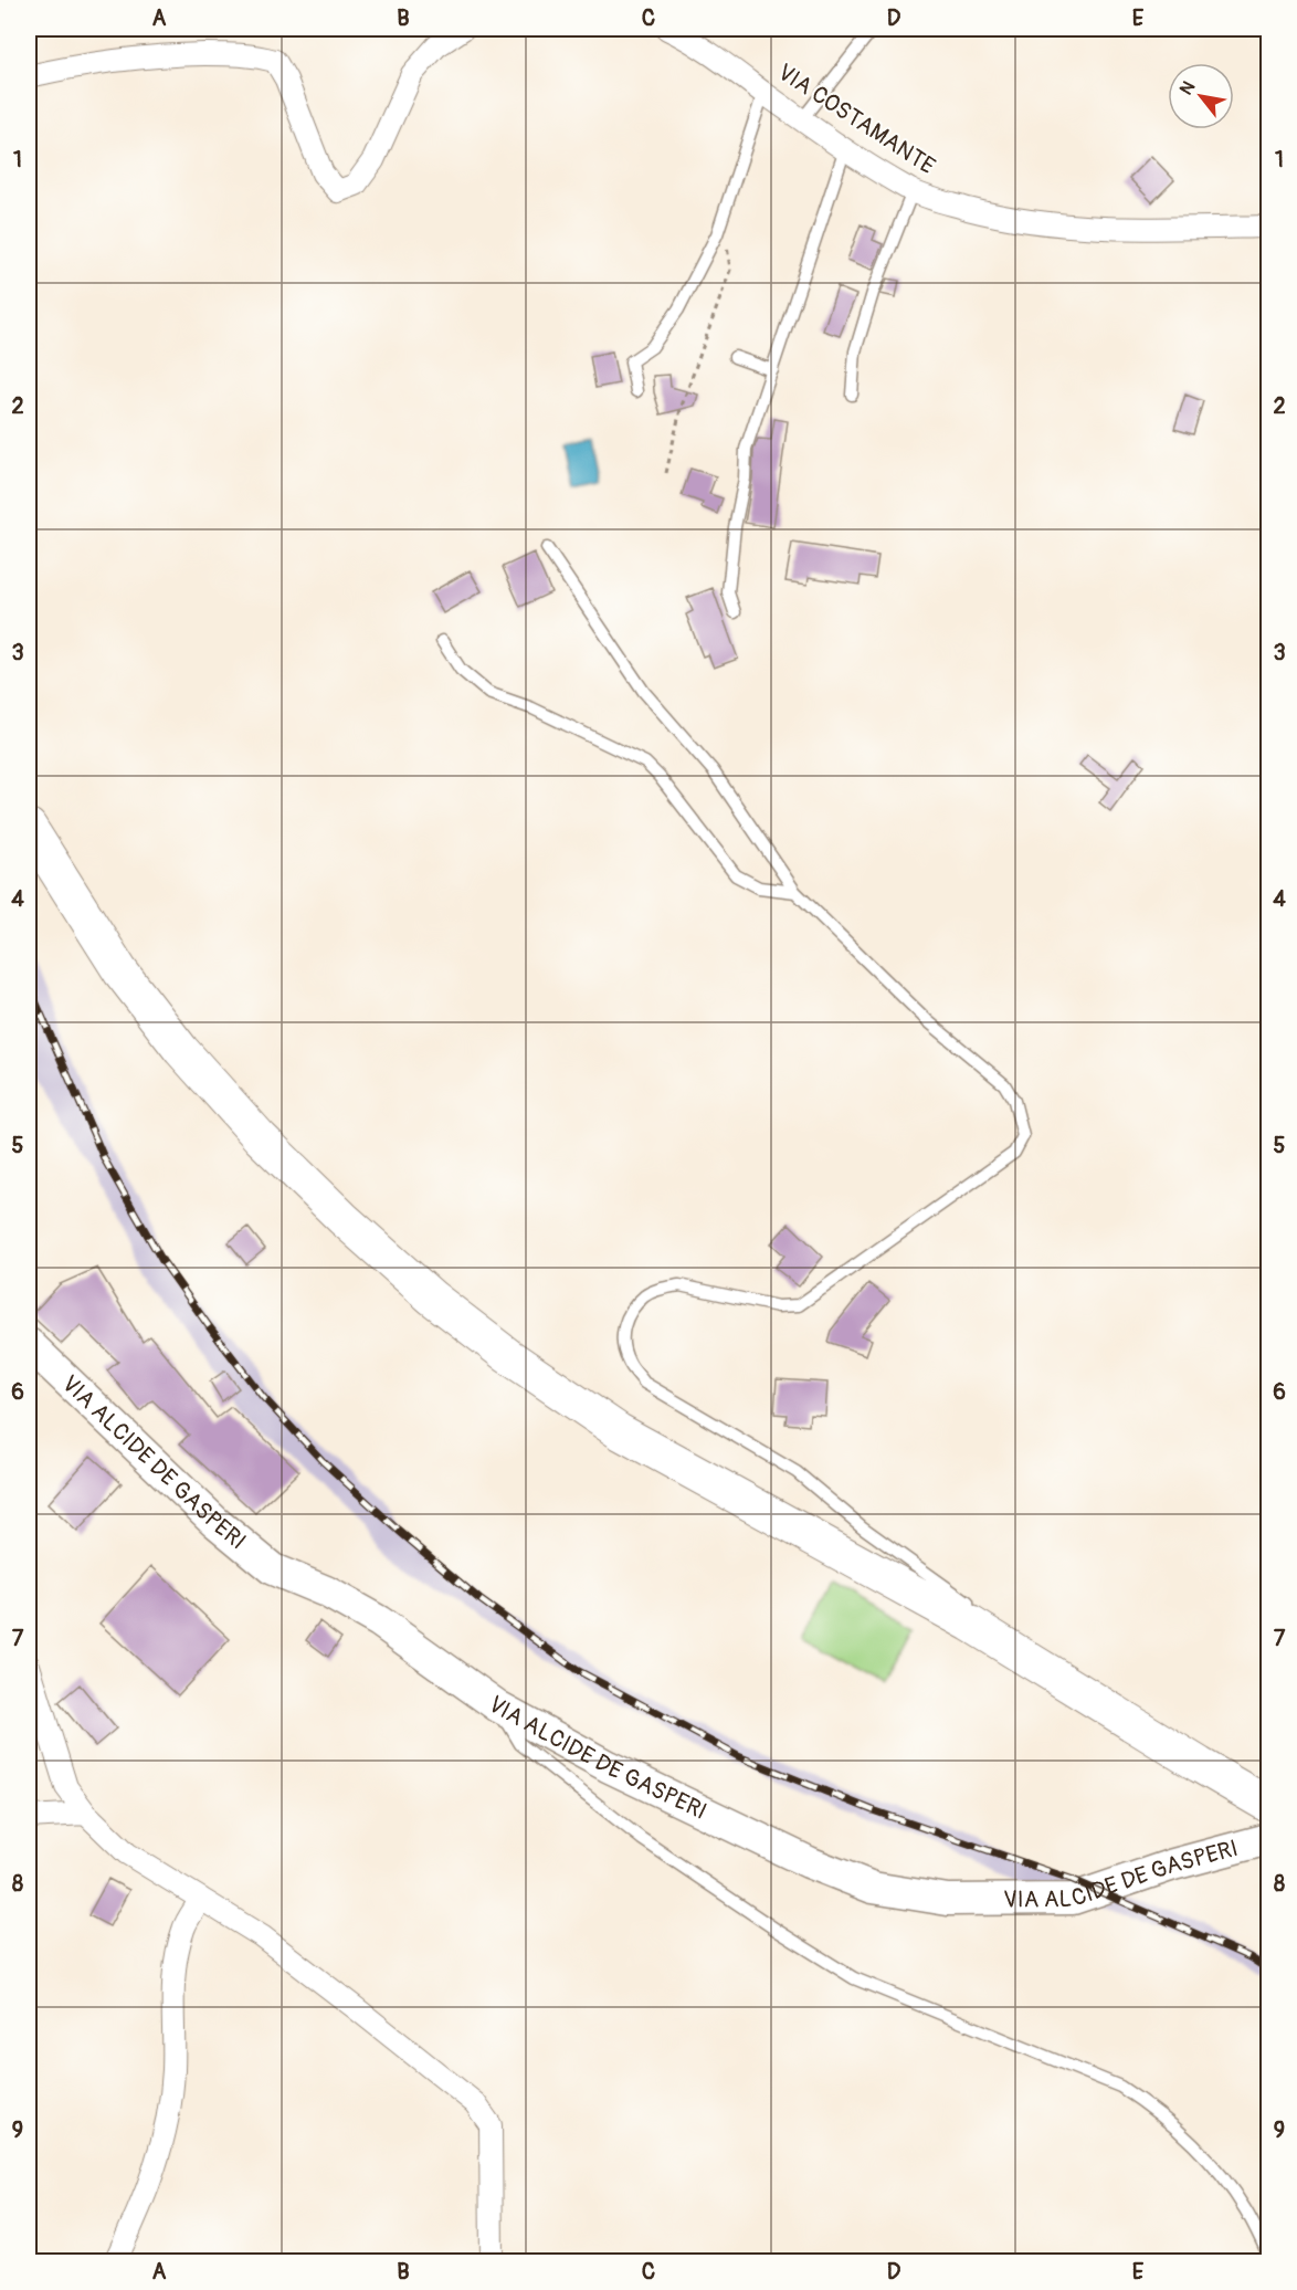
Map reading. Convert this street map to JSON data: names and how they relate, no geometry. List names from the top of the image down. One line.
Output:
{"streets":{"main road":["VIA ALCIDE DE GASPERI"],"street":["VIA COSTAMANTE"]},"north":"top left","grid":{"columns":["A","B","C","D","E"],"rows":["1","2","3","4","5","6","7","8","9"]}}
